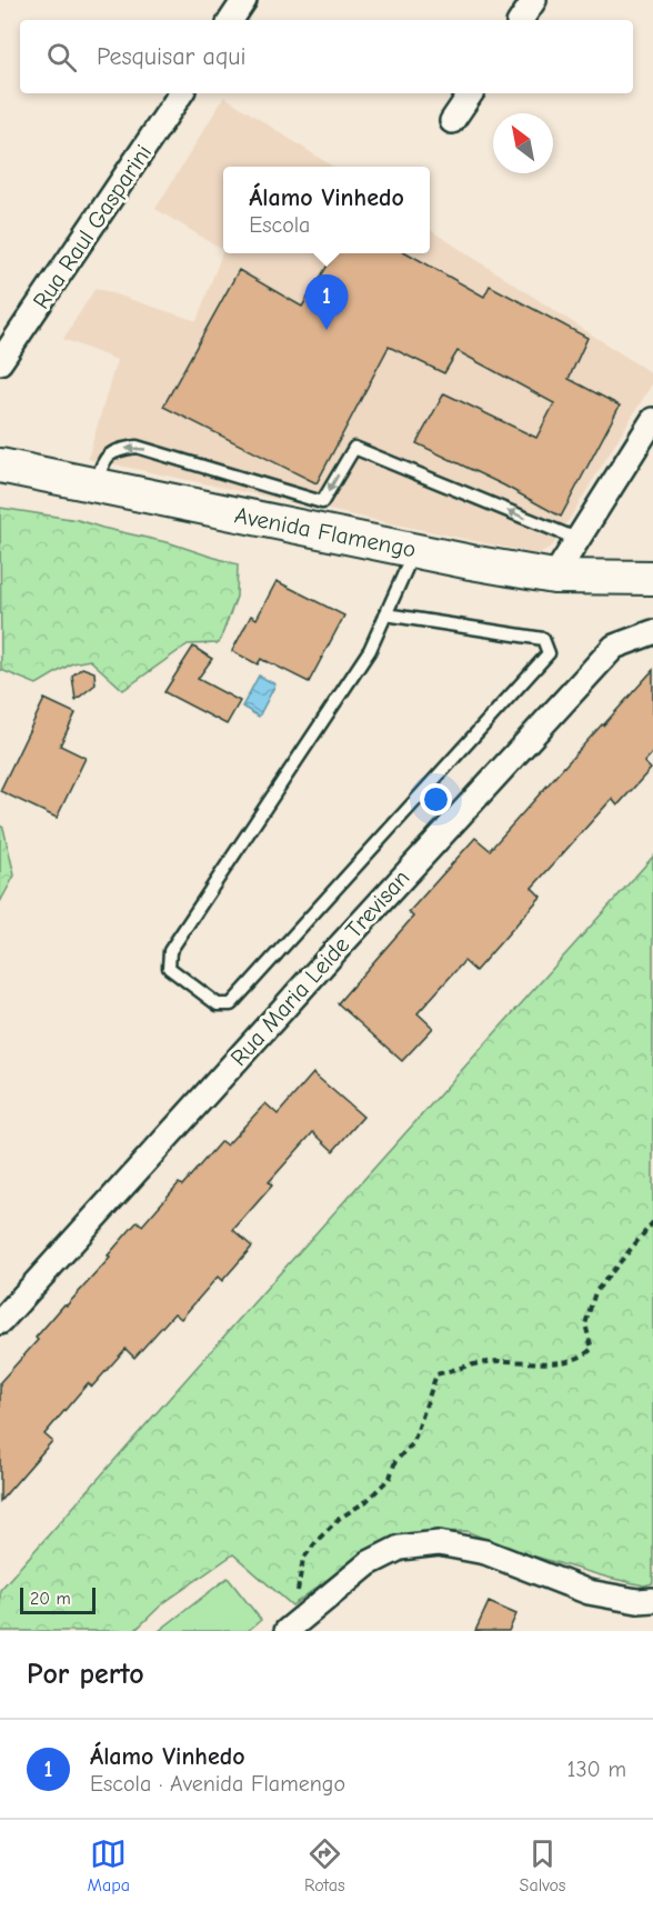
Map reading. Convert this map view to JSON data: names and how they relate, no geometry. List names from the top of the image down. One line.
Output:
{"streets":{"street":["Rua Raul Gasparini","Avenida Flamengo","Rua Maria Leide Trevisan"]},"scale_bar":"20 m","north":"top left","page":{"search":"Pesquisar aqui","popup":["Álamo Vinhedo","Escola"],"pins":"1","scale":"20 m","heading":"Por perto","list":[{"mark":"1","name":"Álamo Vinhedo","note":"Escola · Avenida Flamengo","value":"130 m"}],"nav":["Mapa","Rotas","Salvos"]}}
